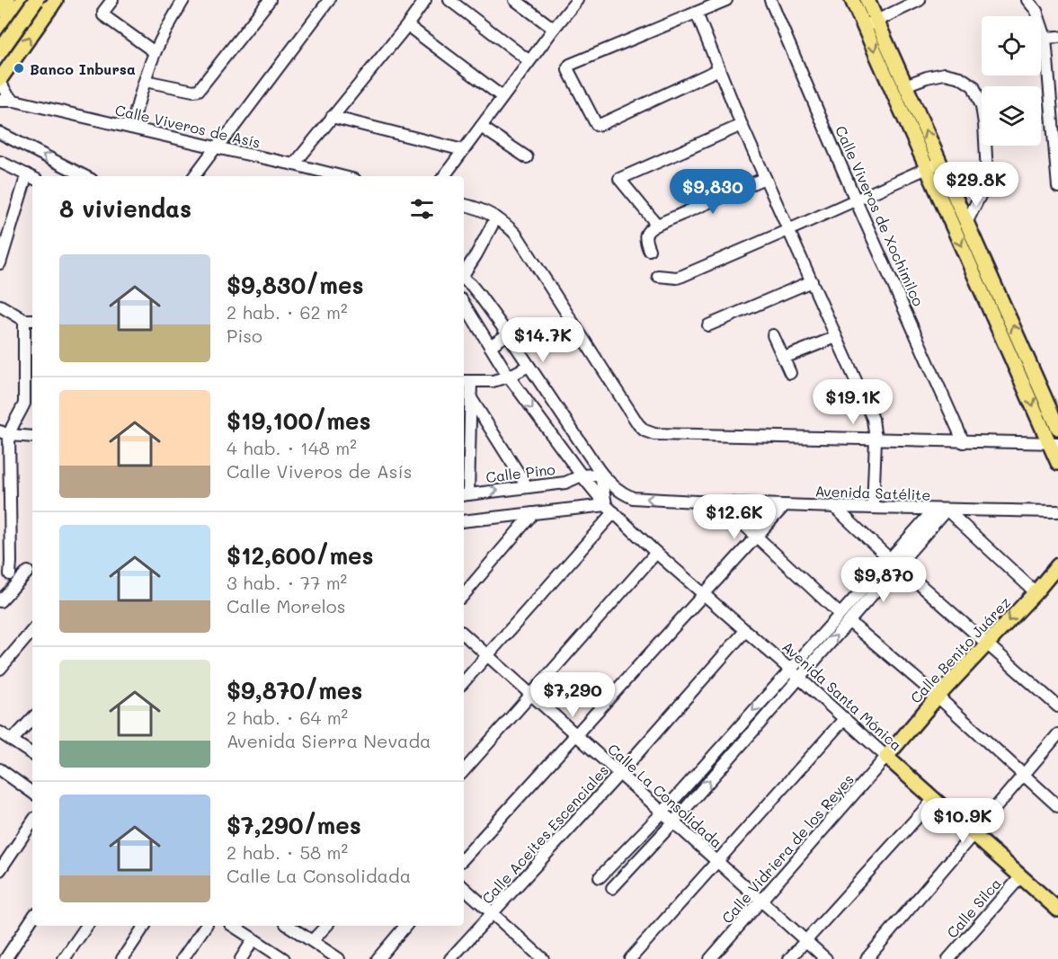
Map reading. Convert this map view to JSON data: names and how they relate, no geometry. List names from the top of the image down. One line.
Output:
{"streets":{"main road":["Calle Benito Juárez","Avenida Santa Mónica"],"street":["Calle Viveros de Asís","Calle Viveros de Xochimilco","Calle Pino","Avenida Satélite","Calle La Consolidada","Calle Aceites Escenciales","Calle Vidriera de los Reyes","Calle Silca"]},"crossings":[["Calle Pino","Avenida Satélite"],["Calle Pino","Avenida Santa Mónica"],["Calle Benito Juárez","Avenida Santa Mónica"],["Calle Benito Juárez","Calle Vidriera de los Reyes"],["Avenida Santa Mónica","Calle Aceites Escenciales"],["Avenida Santa Mónica","Calle Vidriera de los Reyes"],["Avenida Santa Mónica","Calle Silca"],["Calle La Consolidada","Calle Aceites Escenciales"],["Calle La Consolidada","Calle Vidriera de los Reyes"]],"places":["Banco Inbursa"],"page":{"price":["$29.8K","$9,830","$14.7K","$19.1K","$12.6K","$9,870","$7,290","$10.9K"],"heading":"8 viviendas","list":[{"name":"$9,830/mes","note":"2 hab. · 62 m² · Piso"},{"name":"$19,100/mes","note":"4 hab. · 148 m² · Calle Viveros de Asís"},{"name":"$12,600/mes","note":"3 hab. · 77 m² · Calle Morelos"},{"name":"$9,870/mes","note":"2 hab. · 64 m² · Avenida Sierra Nevada"},{"name":"$7,290/mes","note":"2 hab. · 58 m² · Calle La Consolidada"}]}}
